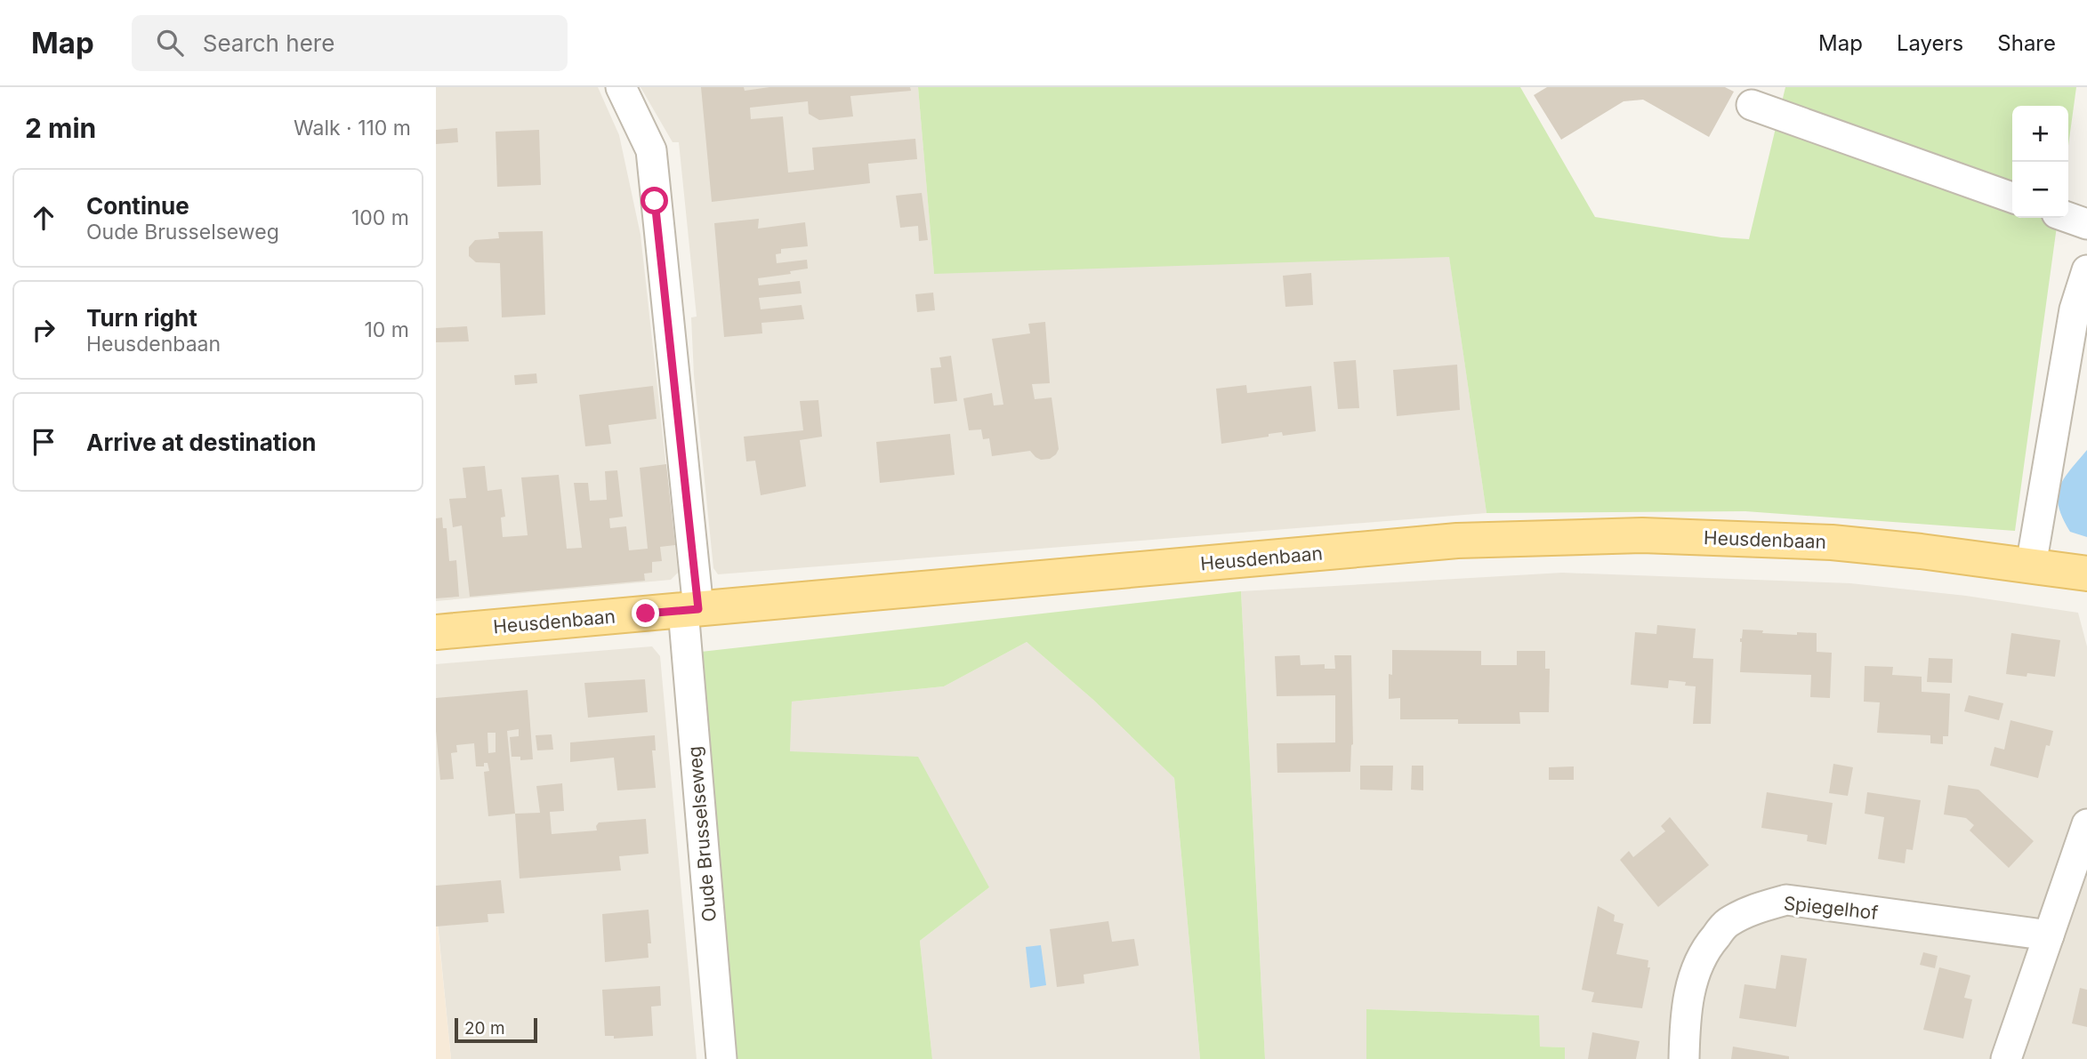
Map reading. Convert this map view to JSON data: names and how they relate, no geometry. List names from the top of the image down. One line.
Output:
{"streets":{"main road":["Heusdenbaan"],"street":["Oude Brusselseweg","Spiegelhof"]},"crossings":[["Heusdenbaan","Oude Brusselseweg"]],"scale_bar":"20 m","page":{"header":"Map","search":"Search here","nav":["Map","Layers","Share"],"heading":["2 min","Walk · 110 m"],"map_buttons":["+","−"],"list":[["Continue","Oude Brusselseweg","100 m"],["Turn right","Heusdenbaan","10 m"],"Arrive at destination"],"scale":"20 m"}}
